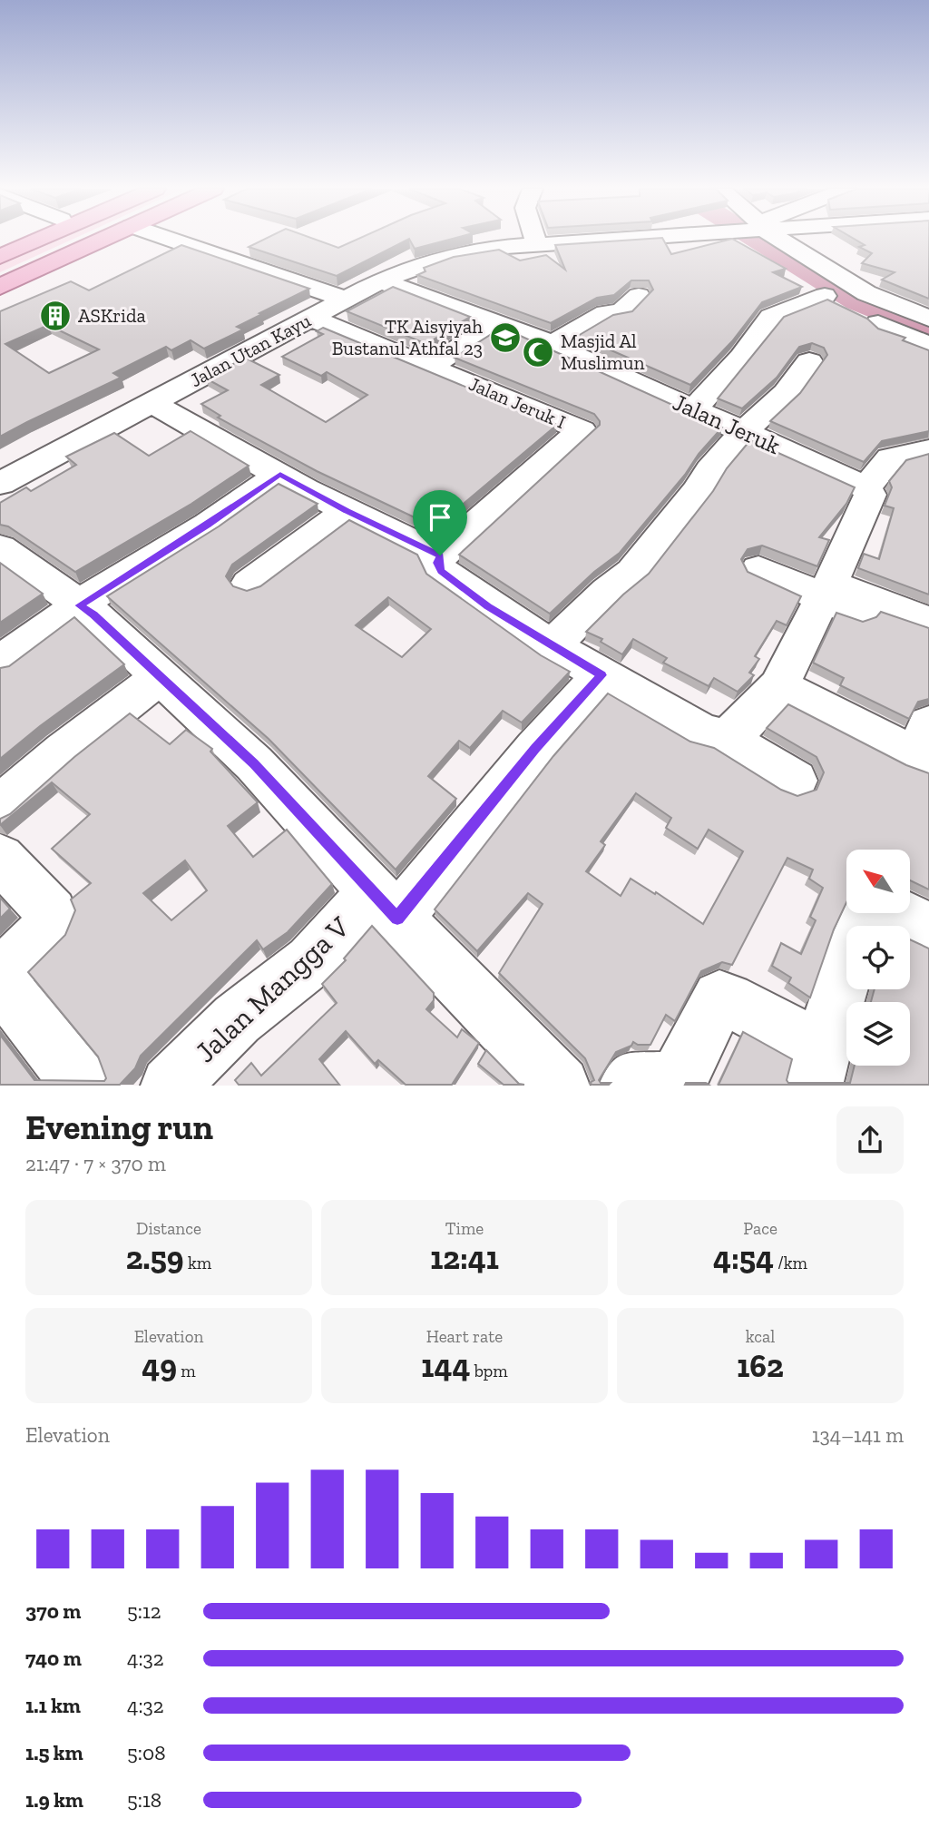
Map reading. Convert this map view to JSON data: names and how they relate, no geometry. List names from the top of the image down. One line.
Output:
{"streets":{"street":["Jalan Utan Kayu","Jalan Jeruk I","Jalan Jeruk","Jalan Mangga V"]},"crossings":[["Jalan Utan Kayu","Jalan Jeruk I"],["Jalan Utan Kayu","Jalan Jeruk"]],"places":{"building":["ASKrida"],"school or university":["TK Aisyiyah Bustanul Athfal 23"],"mosque":["Masjid Al Muslimun"]},"north":"top left","page":{"heading":["Evening run","21:47 · 7 × 370 m"],"stats":[["Distance","2.59 km"],["Time","12:41"],["Pace","4:54 /km"],["Elevation","49 m"],["Heart rate","144 bpm"],["kcal","162"]],"chart":["Elevation","134–141 m"],"list":[{"name":"370 m","note":"5:12"},{"name":"740 m","note":"4:32"},{"name":"1.1 km","note":"4:32"},{"name":"1.5 km","note":"5:08"},{"name":"1.9 km","note":"5:18"}]}}
